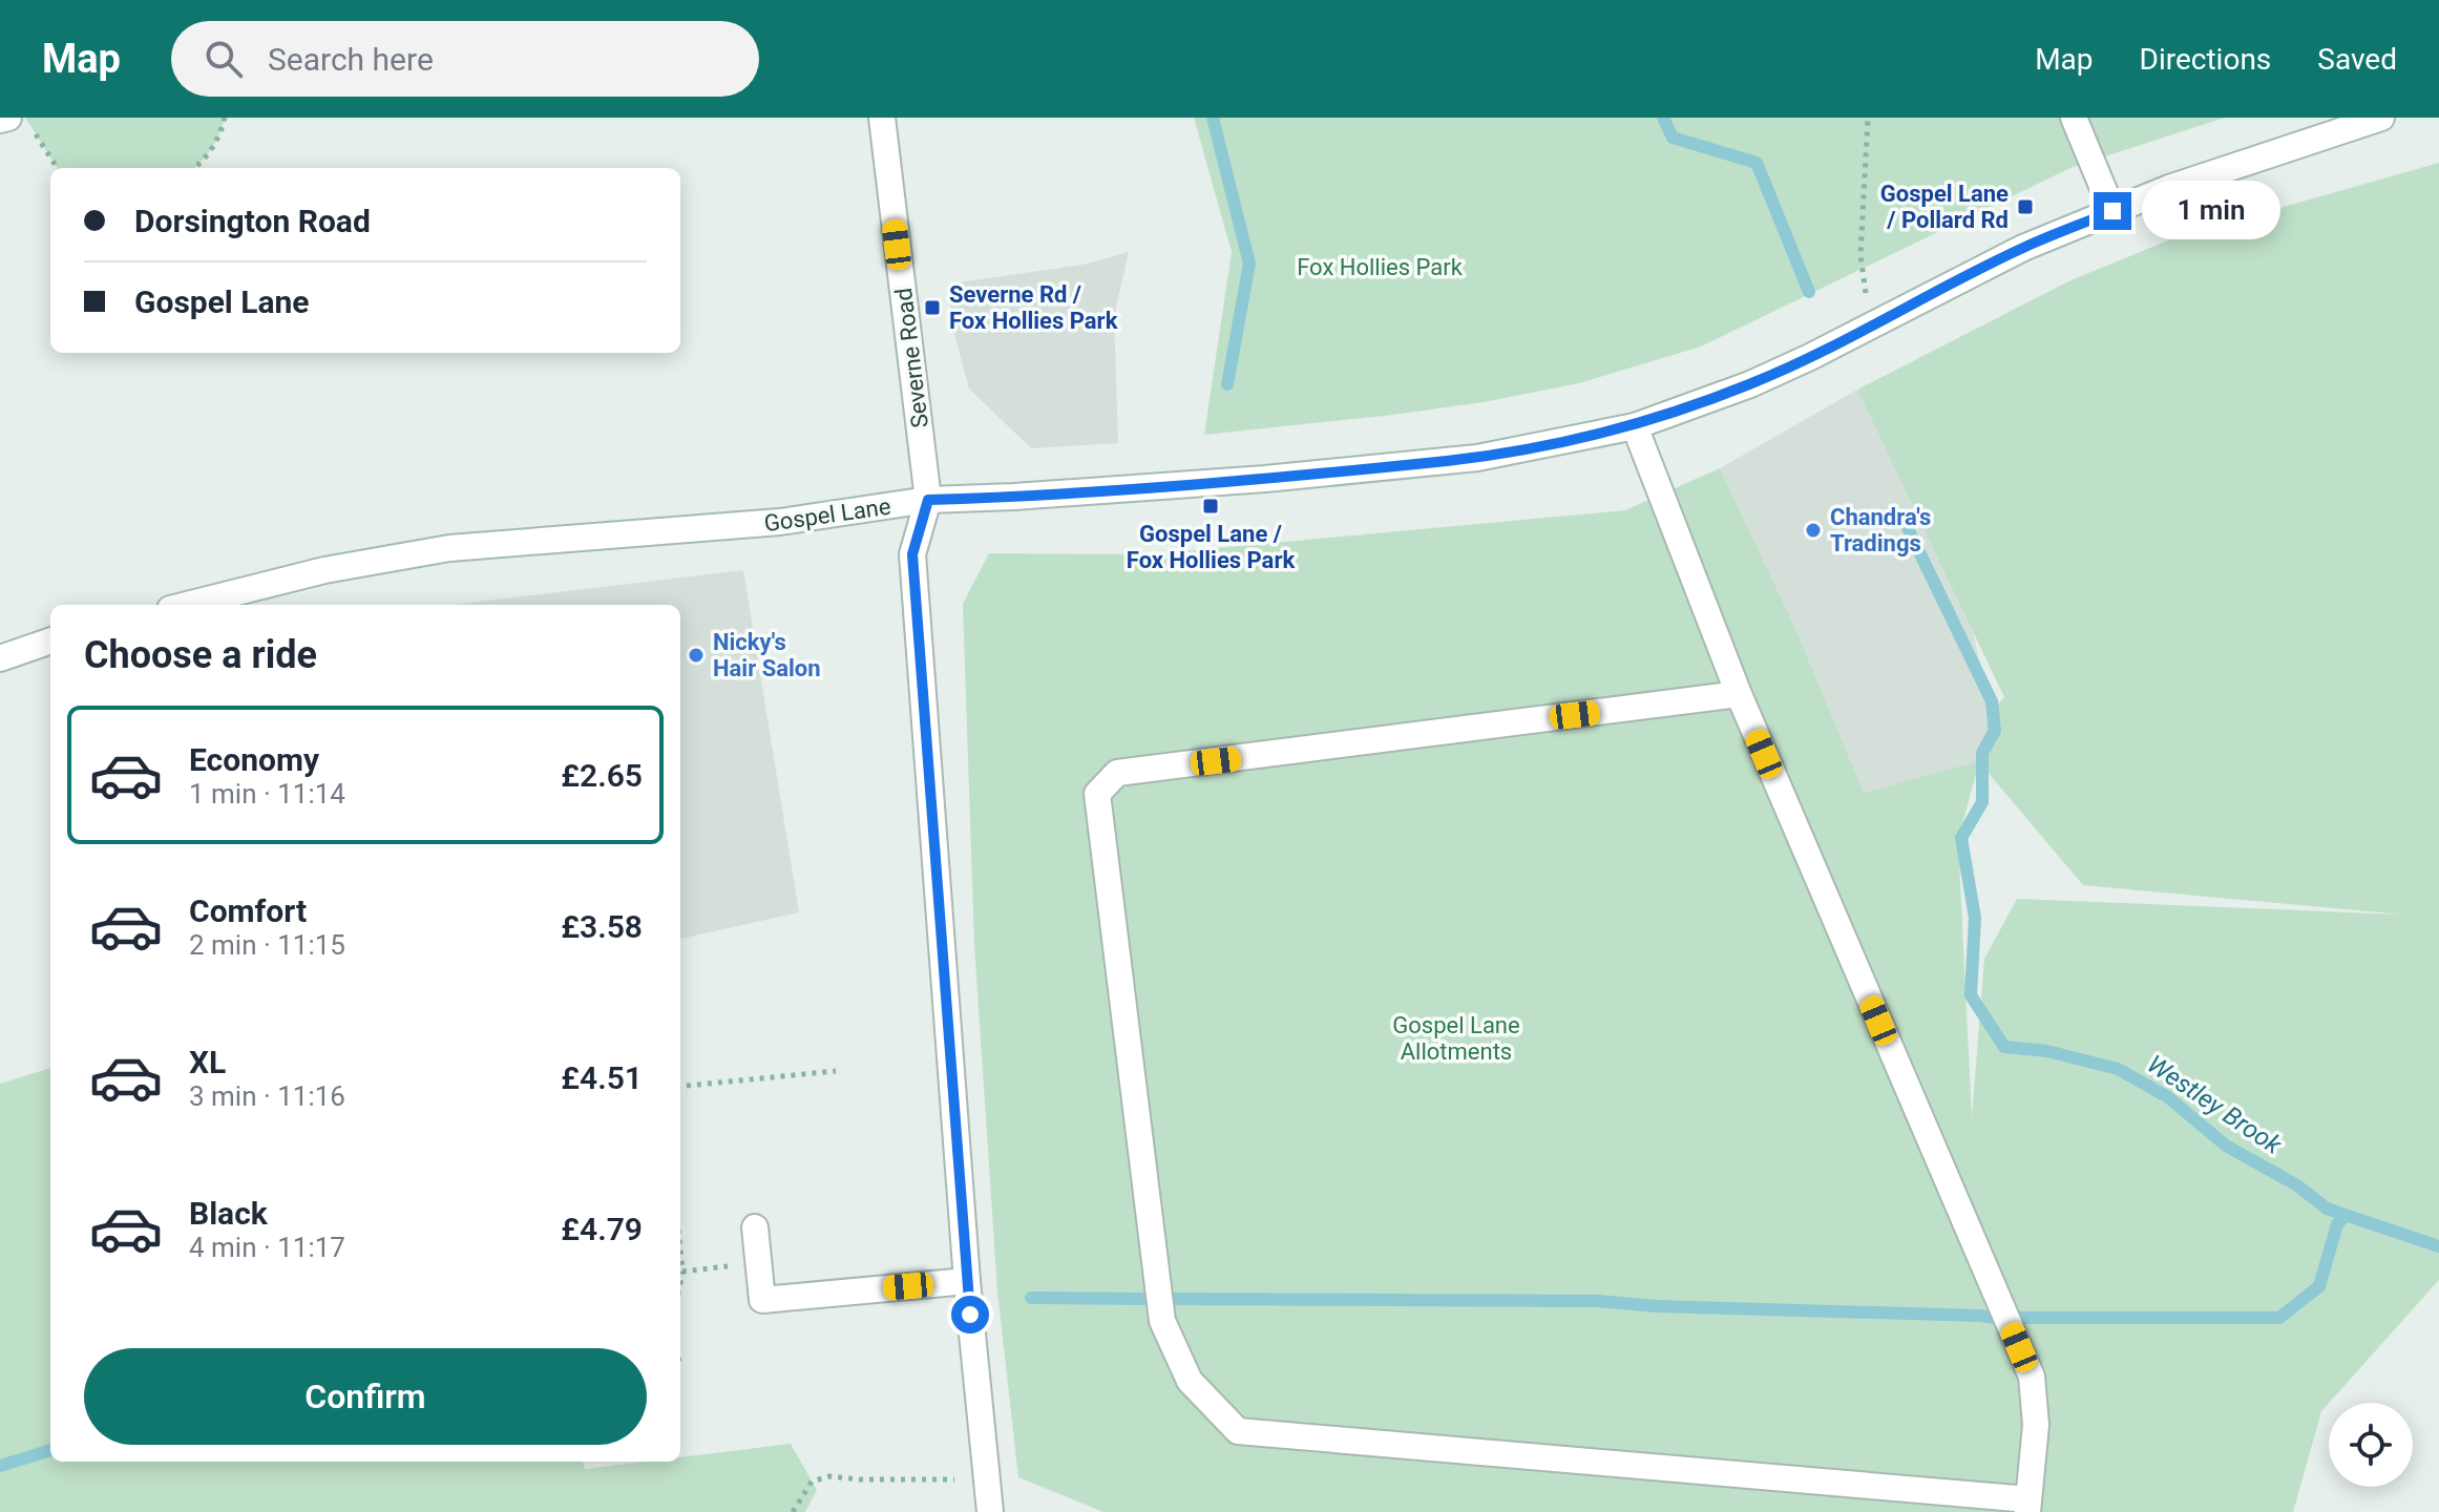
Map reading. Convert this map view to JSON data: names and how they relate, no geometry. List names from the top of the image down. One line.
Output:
{"streets":{"street":["Severne Road","Gospel Lane"]},"crossings":[["Severne Road","Gospel Lane"]],"water":["Westley Brook"],"parks":["Fox Hollies Park","Gospel Lane Allotments"],"places":{"transit":["Gospel Lane / Pollard Rd","Severne Rd / Fox Hollies Park","Gospel Lane / Fox Hollies Park"],"other":["Chandra's Tradings","Nicky's Hair Salon"]},"page":{"header":"Map","search":"Search here","nav":["Map","Directions","Saved"],"banner":["Dorsington Road","Gospel Lane"],"bubble":"1 min","heading":"Choose a ride","list":[{"name":"Economy","note":"1 min · 11:14","value":"£2.65"},{"name":"Comfort","note":"2 min · 11:15","value":"£3.58"},{"name":"XL","note":"3 min · 11:16","value":"£4.51"},{"name":"Black","note":"4 min · 11:17","value":"£4.79"}],"buttons":"Confirm"}}
